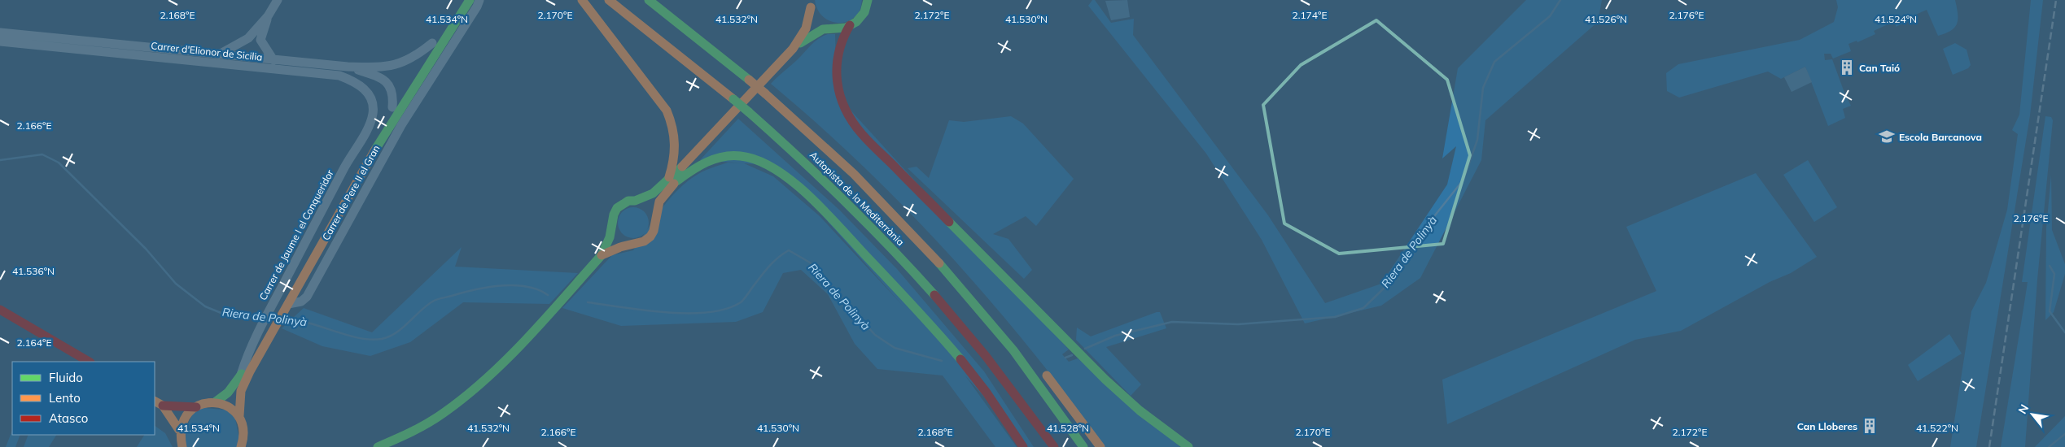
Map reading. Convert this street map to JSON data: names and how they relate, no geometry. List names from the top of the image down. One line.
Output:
{"streets":{"main road":["Autopista de la Mediterrània"],"street":["Carrer d'Elionor de Sicilia","Carrer de Pere II el Gran","Carrer de Jaume I el Conqueridor"]},"crossings":[["Carrer d'Elionor de Sicilia","Carrer de Jaume I el Conqueridor"]],"water":["Riera de Polinyà"],"places":{"building":["Can Taió","Can Lloberes"],"school or university":["Escola Barcanova"]},"legend":["Fluido","Lento","Atasco"],"north":"top left","coordinates":["2.168°E","2.170°E","2.172°E","2.174°E","2.176°E","41.534°N","41.532°N","41.530°N","41.526°N","41.524°N","2.166°E","41.536°N","2.164°E","41.528°N","41.522°N"]}
